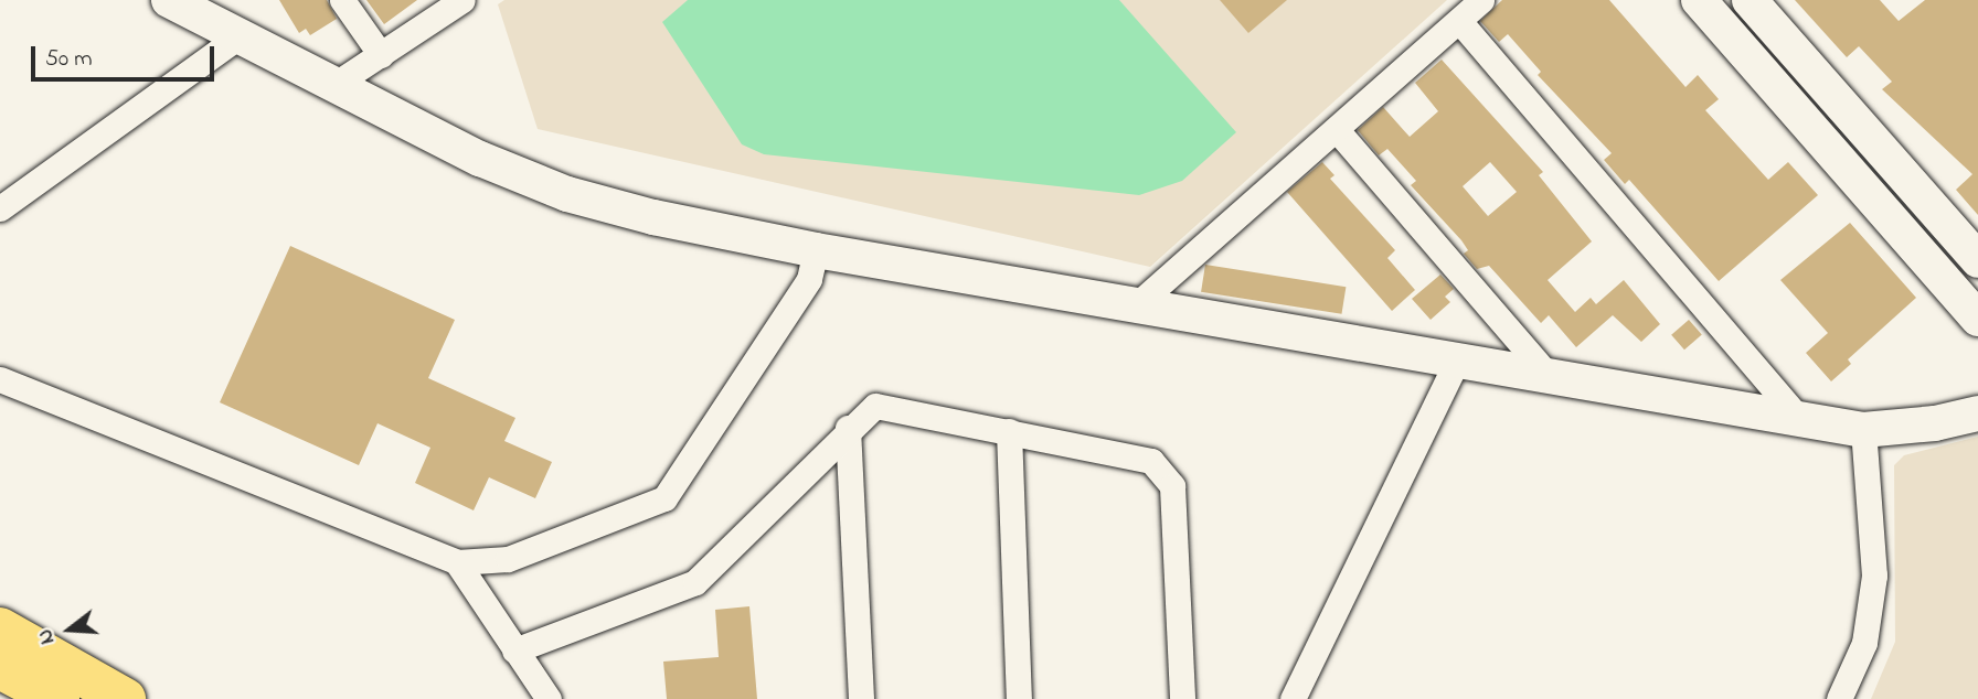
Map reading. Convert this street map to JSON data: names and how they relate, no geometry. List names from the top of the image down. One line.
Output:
{"scale_bar":"50 m","north":"left"}
